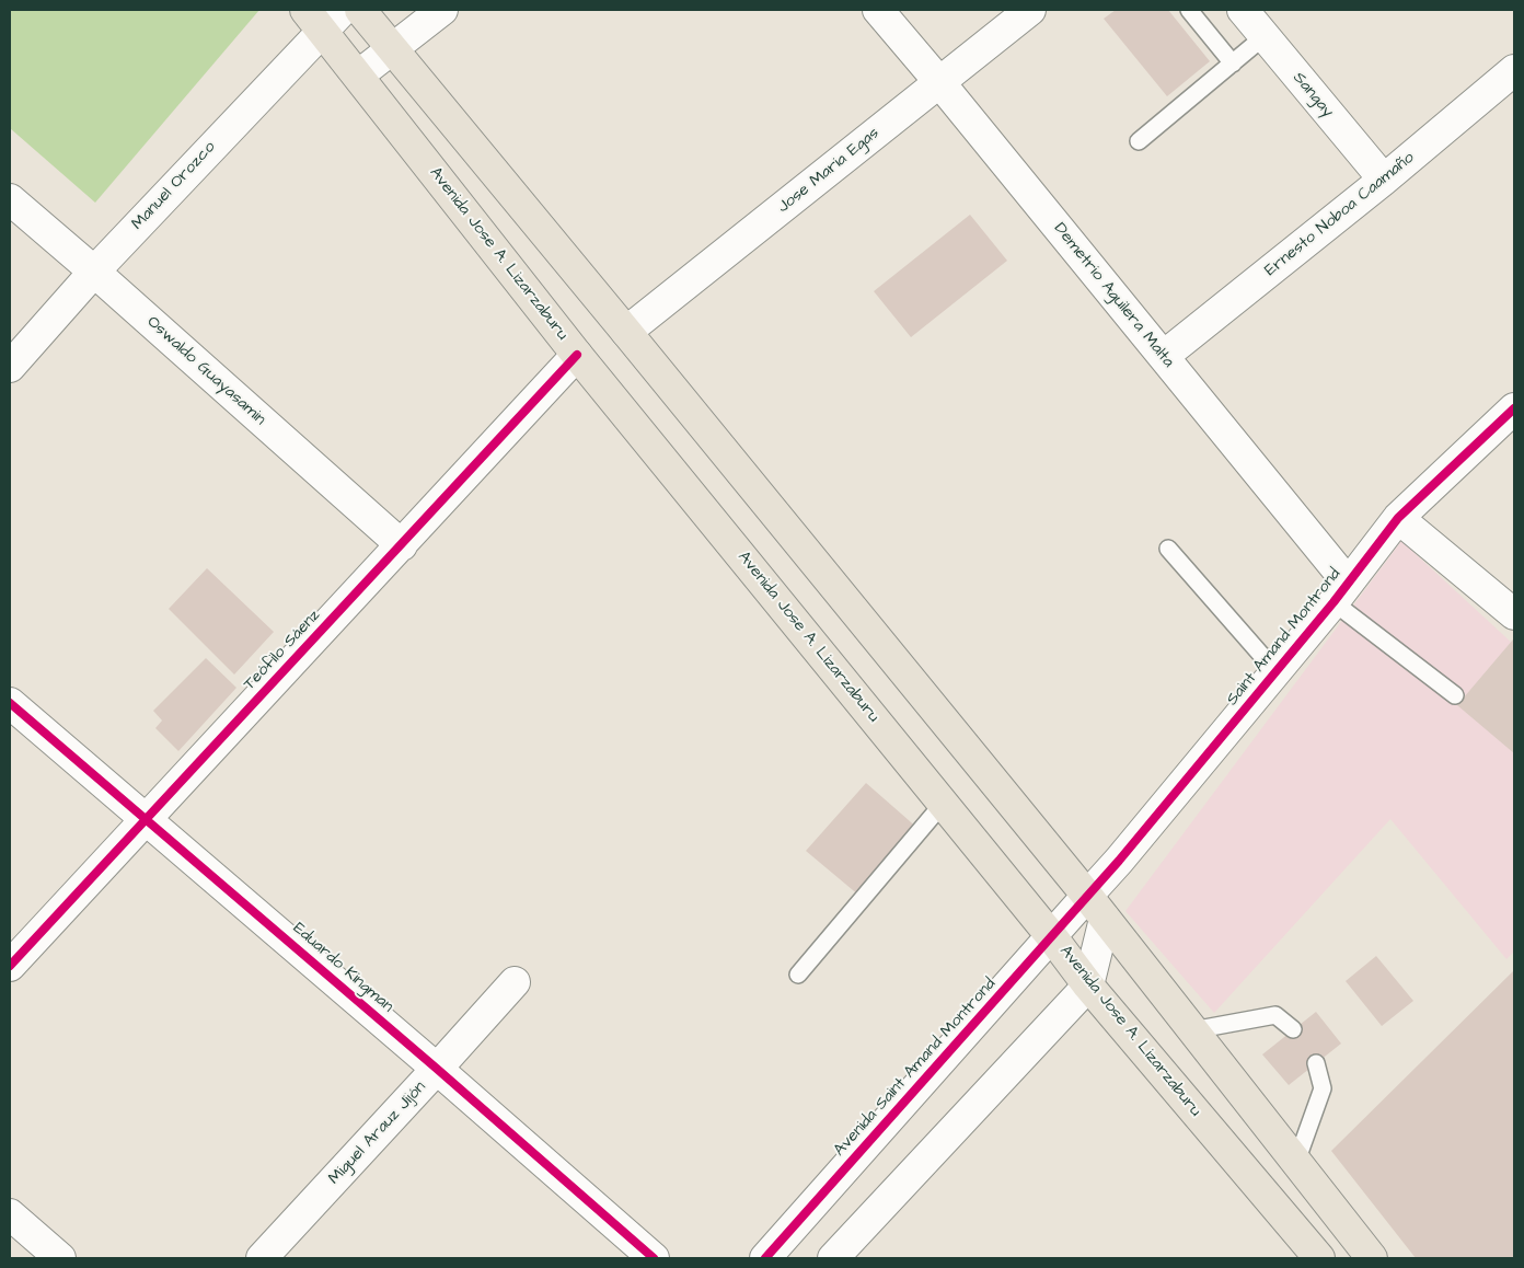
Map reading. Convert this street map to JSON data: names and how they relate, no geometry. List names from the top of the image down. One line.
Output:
{"streets":{"main road":["Avenida Jose A. Lizarzaburu"],"street":["Sangay","Jose Maria Egas","Manuel Orozco","Ernesto Noboa Caamaño","Demetrio Aguilera Malta","Oswaldo Guayasamin","Saint Amand Montrond","Teófilo Sáenz","Eduardo Kingman","Avenida Saint Amand Montrond","Miguel Arauz Jijón"]},"crossings":[["Sangay","Ernesto Noboa Caamaño"],["Jose Maria Egas","Demetrio Aguilera Malta"],["Manuel Orozco","Avenida Jose A. Lizarzaburu"],["Manuel Orozco","Oswaldo Guayasamin"],["Ernesto Noboa Caamaño","Demetrio Aguilera Malta"],["Avenida Jose A. Lizarzaburu","Teófilo Sáenz"],["Avenida Jose A. Lizarzaburu","Avenida Saint Amand Montrond"],["Demetrio Aguilera Malta","Saint Amand Montrond"],["Oswaldo Guayasamin","Teófilo Sáenz"],["Saint Amand Montrond","Avenida Saint Amand Montrond"],["Teófilo Sáenz","Eduardo Kingman"],["Eduardo Kingman","Miguel Arauz Jijón"]]}
